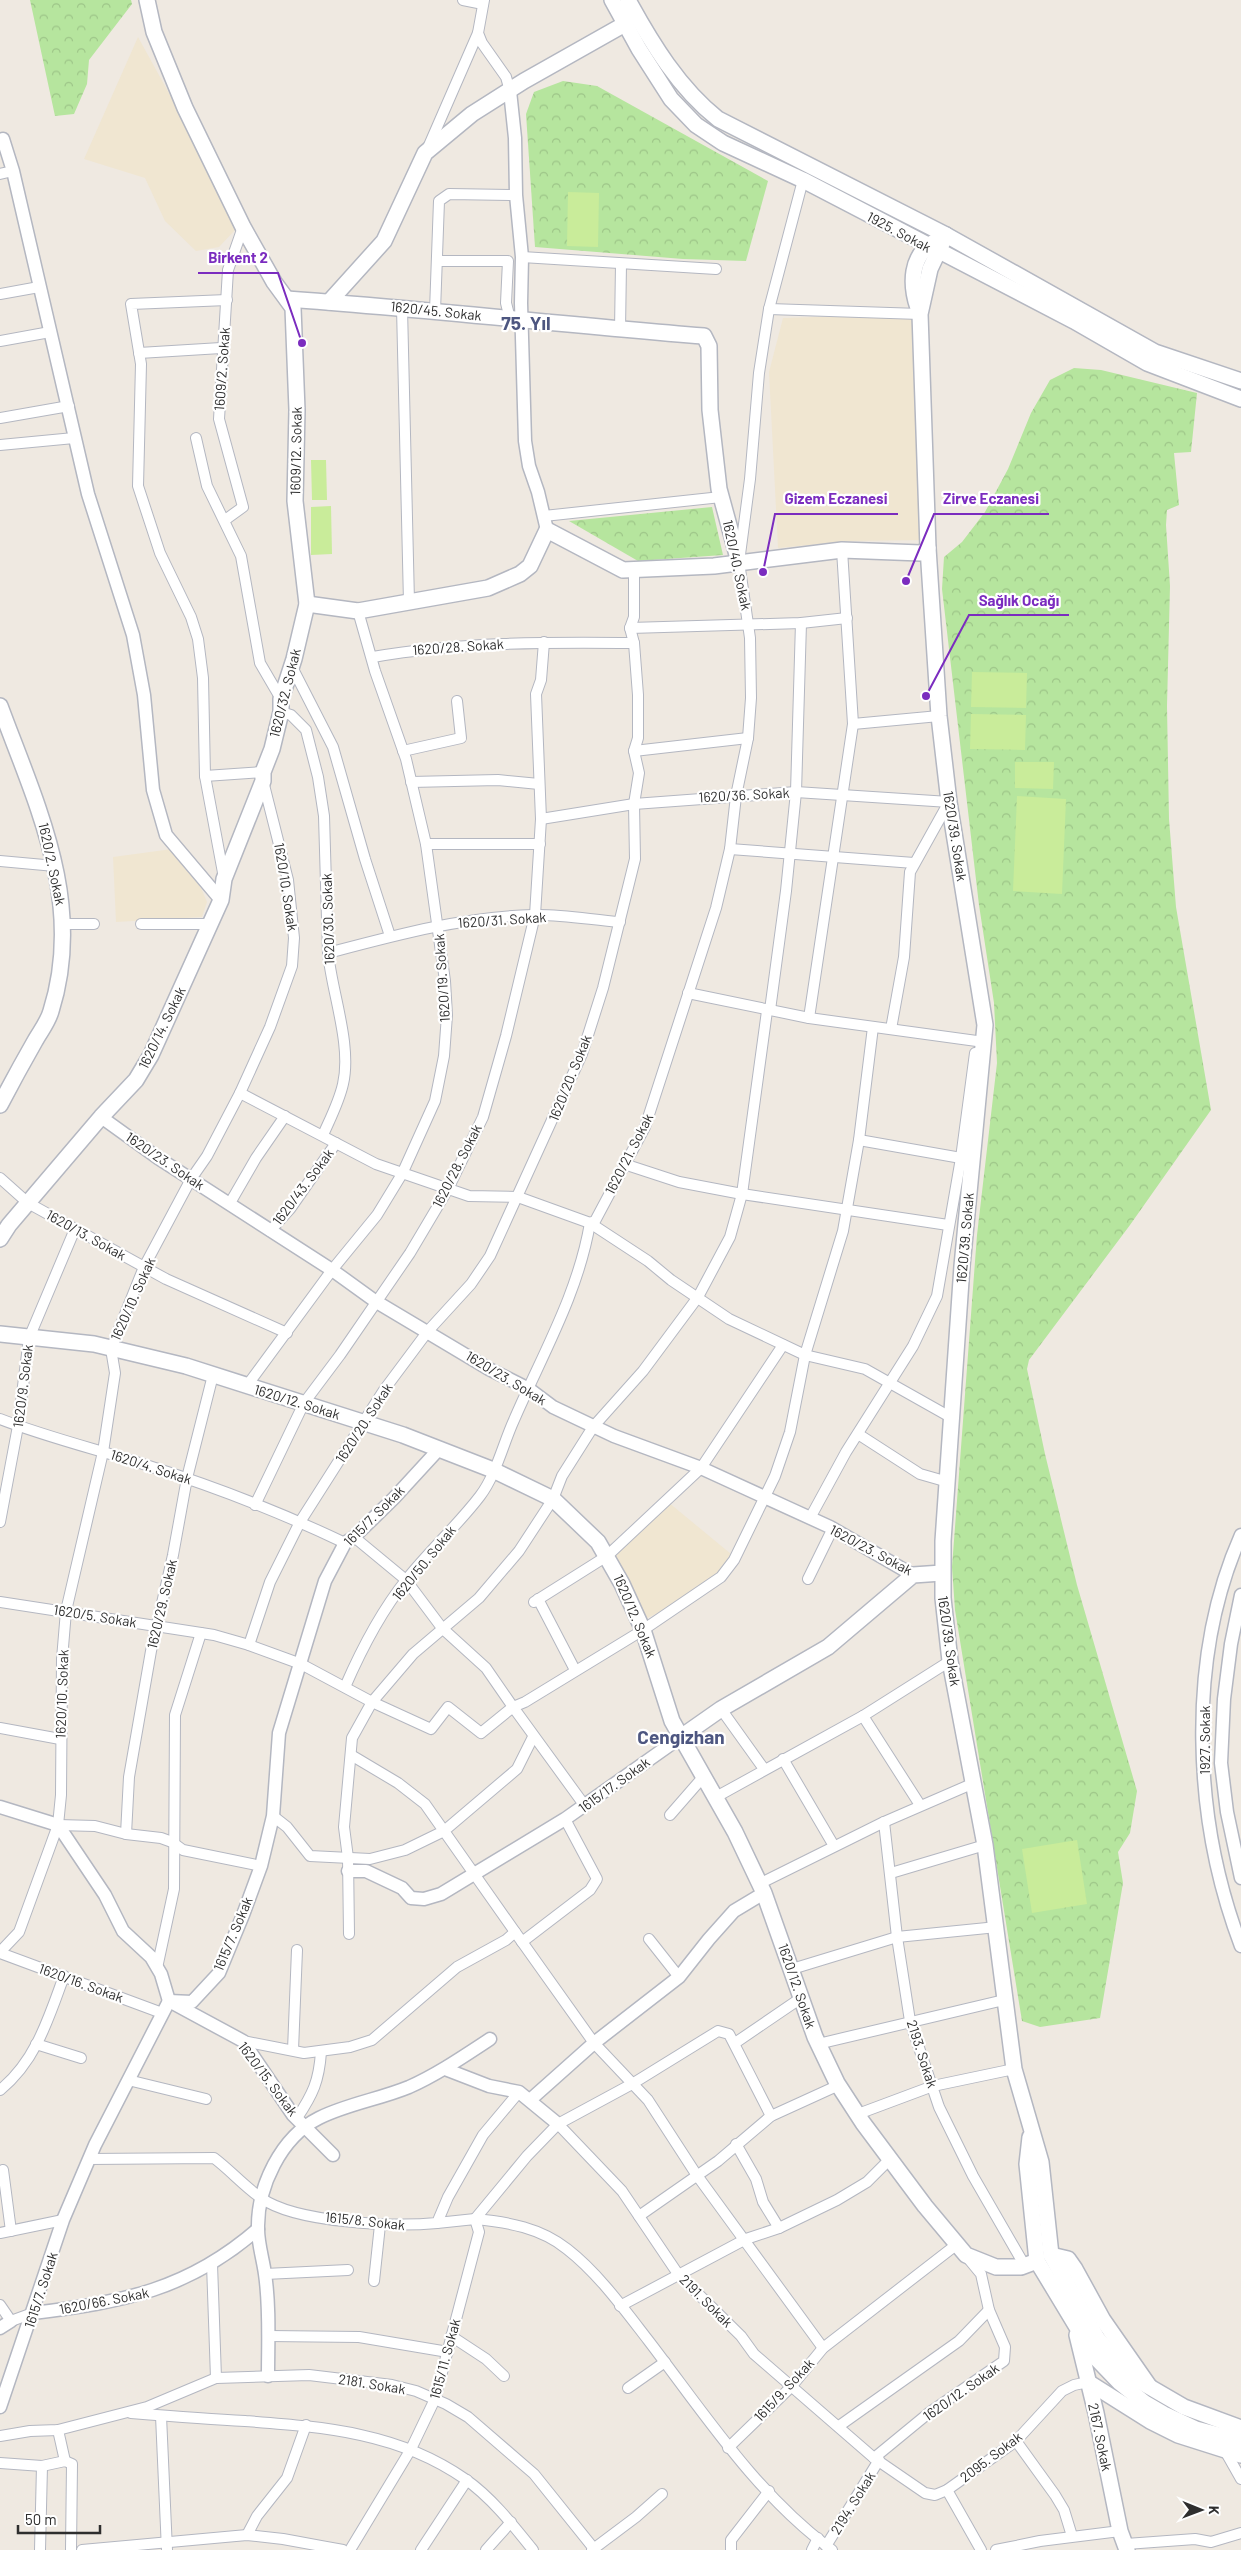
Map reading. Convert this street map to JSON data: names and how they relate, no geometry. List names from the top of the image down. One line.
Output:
{"streets":{"main road":["1925. Sokak","1620/45. Sokak","1609/12. Sokak","1620/40. Sokak","1620/32. Sokak","1620/39. Sokak","1620/2. Sokak","1620/14. Sokak","1620/23. Sokak","1620/12. Sokak","1615/17. Sokak","2167. Sokak"],"street":["1609/2. Sokak","1620/28. Sokak","1620/36. Sokak","1620/10. Sokak","1620/30. Sokak","1620/31. Sokak","1620/19. Sokak","1620/20. Sokak","1620/21. Sokak","1620/43. Sokak","1620/13. Sokak","1620/9. Sokak","1620/4. Sokak","1615/7. Sokak","1620/50. Sokak","1620/29. Sokak","1620/5. Sokak","1927. Sokak","1620/16. Sokak","2193. Sokak","1620/15. Sokak","1615/8. Sokak","1620/66. Sokak","2191. Sokak","1615/11. Sokak","2181. Sokak","1615/9. Sokak","2095. Sokak","2194. Sokak"]},"crossings":[["1925. Sokak","1620/39. Sokak"],["1620/45. Sokak","1609/12. Sokak"],["1620/45. Sokak","1620/40. Sokak"],["1609/2. Sokak","1609/12. Sokak"],["1609/12. Sokak","1620/32. Sokak"],["1620/40. Sokak","1620/36. Sokak"],["1620/40. Sokak","1620/21. Sokak"],["1620/28. Sokak","1620/36. Sokak"],["1620/28. Sokak","1620/31. Sokak"],["1620/28. Sokak","1620/19. Sokak"],["1620/28. Sokak","1620/20. Sokak"],["1620/28. Sokak","1620/23. Sokak"],["1620/28. Sokak","1620/12. Sokak"],["1620/28. Sokak","1620/4. Sokak"],["1620/32. Sokak","1620/10. Sokak"],["1620/32. Sokak","1620/30. Sokak"],["1620/32. Sokak","1620/14. Sokak"],["1620/36. Sokak","1620/39. Sokak"],["1620/36. Sokak","1620/20. Sokak"],["1620/36. Sokak","1620/21. Sokak"],["1620/39. Sokak","1620/23. Sokak"],["1620/39. Sokak","1620/12. Sokak"],["1620/39. Sokak","2193. Sokak"],["1620/10. Sokak","1620/14. Sokak"],["1620/10. Sokak","1620/23. Sokak"],["1620/10. Sokak","1620/13. Sokak"],["1620/10. Sokak","1620/12. Sokak"],["1620/10. Sokak","1620/4. Sokak"],["1620/10. Sokak","1620/5. Sokak"],["1620/10. Sokak","1620/16. Sokak"],["1620/30. Sokak","1620/31. Sokak"],["1620/31. Sokak","1620/19. Sokak"],["1620/31. Sokak","1620/20. Sokak"],["1620/19. Sokak","1620/23. Sokak"],["1620/19. Sokak","1620/13. Sokak"],["1620/19. Sokak","1620/12. Sokak"],["1620/14. Sokak","1620/23. Sokak"],["1620/14. Sokak","1620/13. Sokak"],["1620/20. Sokak","1620/23. Sokak"],["1620/20. Sokak","1620/12. Sokak"],["1620/20. Sokak","1620/4. Sokak"],["1620/20. Sokak","1620/5. Sokak"],["1620/21. Sokak","1620/23. Sokak"],["1620/21. Sokak","1620/12. Sokak"],["1620/21. Sokak","1620/50. Sokak"],["1620/23. Sokak","1620/43. Sokak"],["1620/23. Sokak","1615/17. Sokak"],["1620/13. Sokak","1620/9. Sokak"],["1620/9. Sokak","1620/12. Sokak"],["1620/9. Sokak","1620/4. Sokak"],["1620/12. Sokak","1615/7. Sokak"],["1620/12. Sokak","1620/50. Sokak"],["1620/12. Sokak","1620/29. Sokak"],["1620/12. Sokak","1615/17. Sokak"],["1620/12. Sokak","2193. Sokak"],["1620/12. Sokak","2191. Sokak"],["1620/12. Sokak","1615/9. Sokak"],["1620/12. Sokak","2194. Sokak"],["1620/4. Sokak","1615/7. Sokak"],["1620/4. Sokak","1620/50. Sokak"],["1620/4. Sokak","1620/29. Sokak"],["1620/4. Sokak","1620/5. Sokak"],["1620/4. Sokak","1615/17. Sokak"],["1615/7. Sokak","1620/5. Sokak"],["1615/7. Sokak","1620/16. Sokak"],["1615/7. Sokak","1620/15. Sokak"],["1615/7. Sokak","1615/8. Sokak"],["1615/7. Sokak","1620/66. Sokak"],["1620/50. Sokak","1620/5. Sokak"],["1620/29. Sokak","1620/5. Sokak"],["2191. Sokak","1615/9. Sokak"],["2191. Sokak","2095. Sokak"],["2191. Sokak","2194. Sokak"],["1615/11. Sokak","2181. Sokak"],["2167. Sokak","2095. Sokak"]],"districts":["75. Yıl","Cengizhan"],"places":["Birkent 2","Gizem Eczanesi","Zirve Eczanesi","Sağlık Ocağı"],"scale_bar":"50 m","north":"right"}
